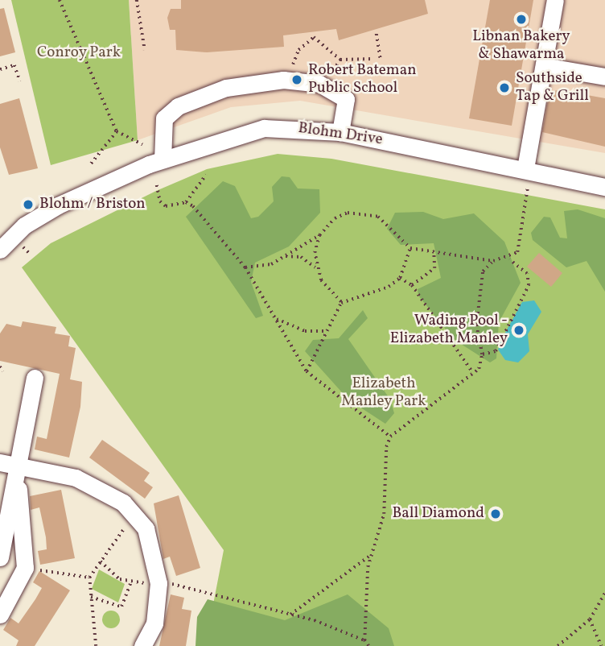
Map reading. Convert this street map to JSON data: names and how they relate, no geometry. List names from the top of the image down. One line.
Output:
{"streets":{"street":["Blohm Drive"]},"parks":["Conroy Park","Elizabeth Manley Park"],"places":["Libnan Bakery & Shawarma","Robert Bateman Public School","Southside Tap & Grill","Blohm / Briston","Wading Pool - Elizabeth Manley","Ball Diamond"]}
